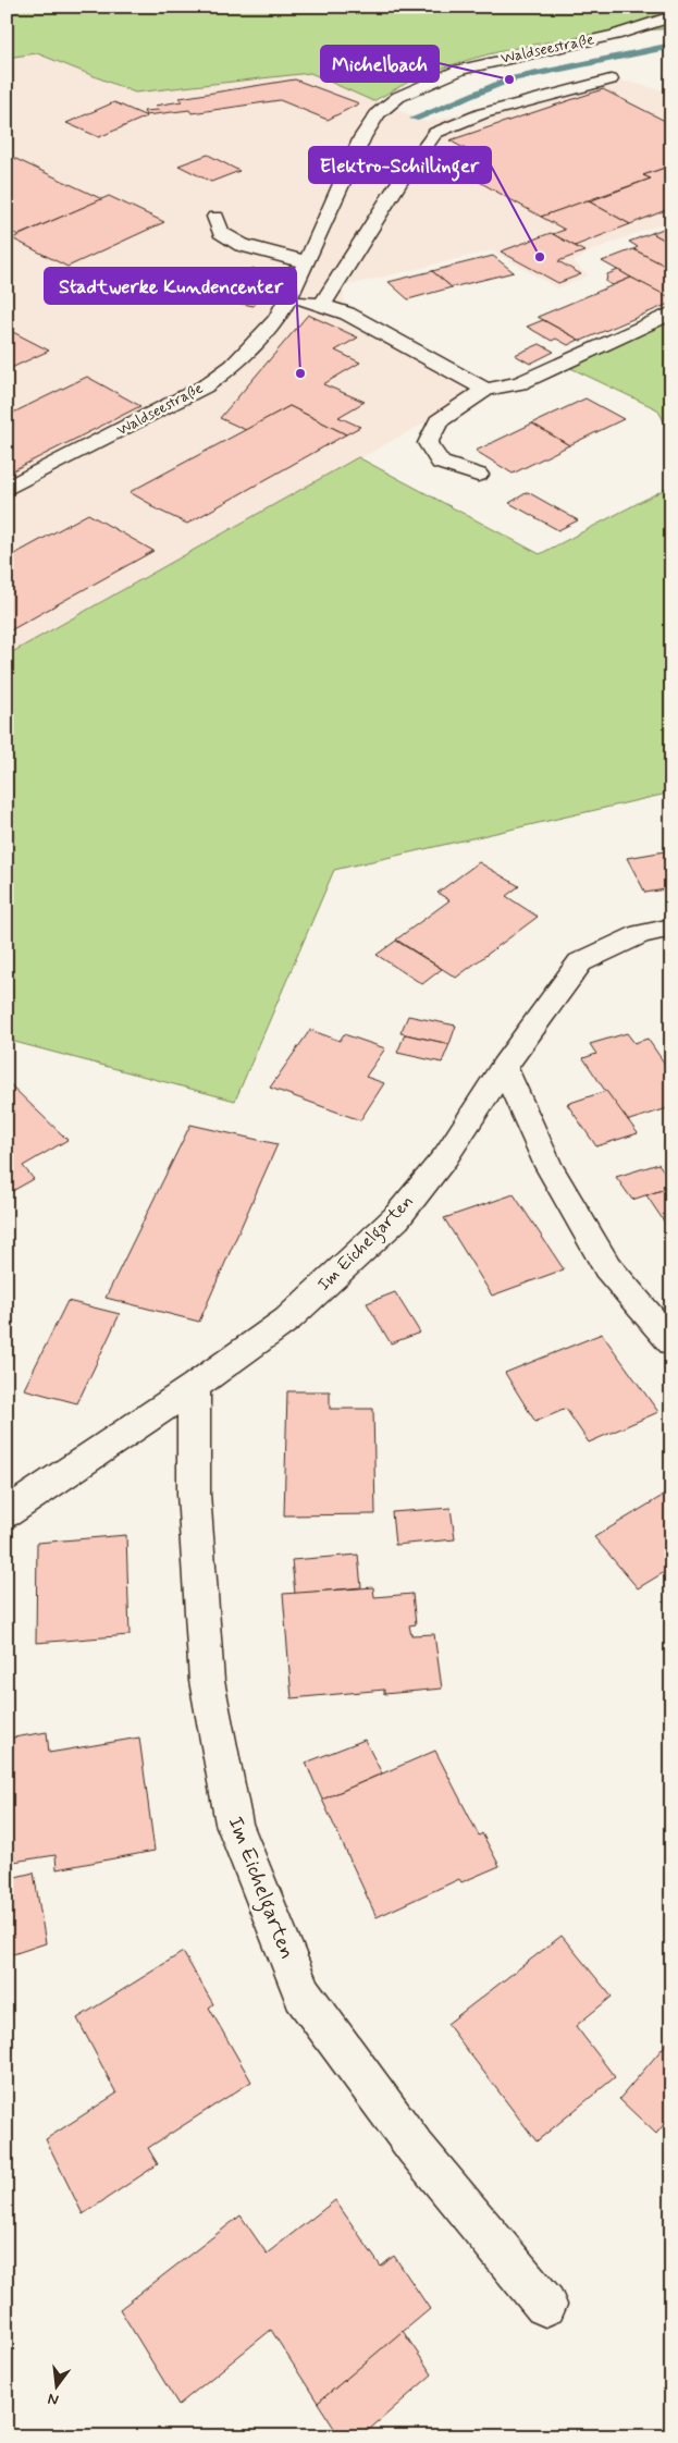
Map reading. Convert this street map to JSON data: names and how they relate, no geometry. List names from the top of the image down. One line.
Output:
{"streets":{"street":["Waldseestraße","Im Eichelgarten"]},"places":["Michelbach","Elektro-Schillinger","Stadtwerke Kundencenter"],"north":"bottom"}
